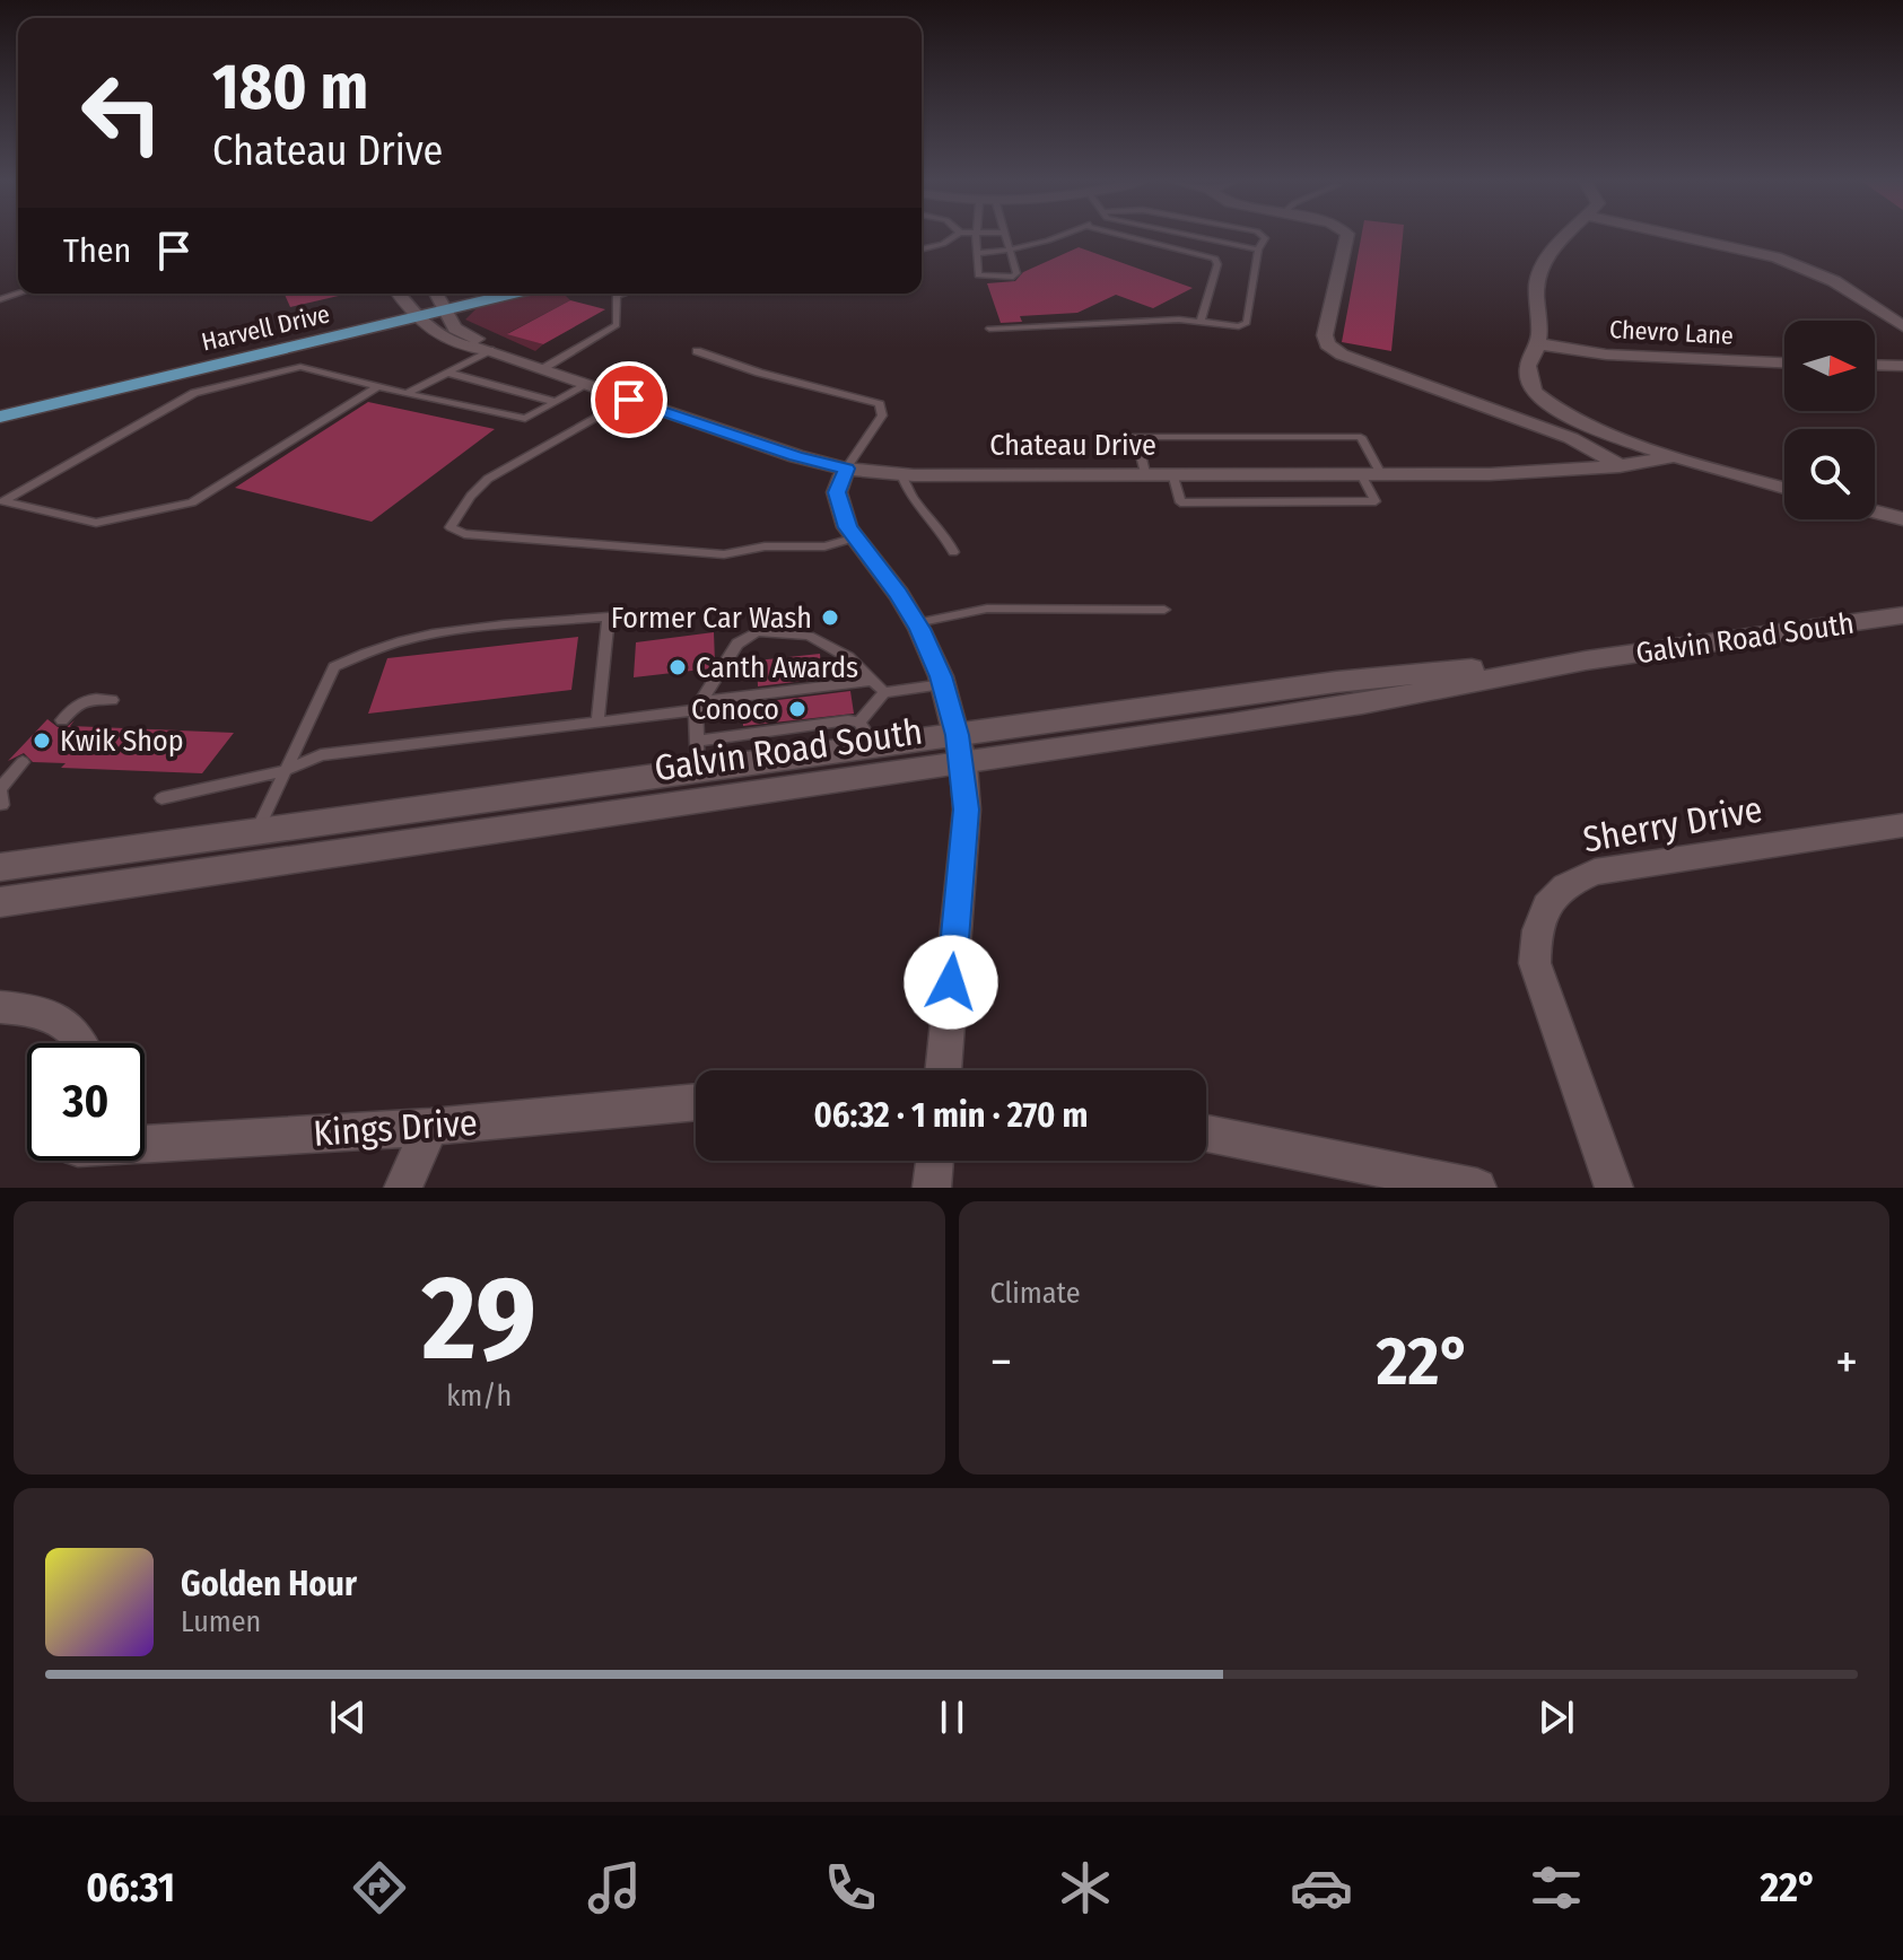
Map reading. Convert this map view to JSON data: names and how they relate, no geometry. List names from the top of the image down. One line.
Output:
{"streets":{"main road":["Harvell Drive","Galvin Road South"],"street":["Chevro Lane","Chateau Drive","Sherry Drive","Kings Drive"]},"crossings":[["Harvell Drive","Chateau Drive"]],"places":["Former Car Wash","Canth Awards","Conoco","Kwik Shop"],"north":"right","page":{"turn":["180 m","Chateau Drive"],"then":"Then","limit":"30","trip":"06:32 · 1 min · 270 m","tile":[["29","km/h"],"Climate"],"heat":["−","22°","+"],"song":["Golden Hour","Lumen"],"tabs":["06:31","22°"]}}
